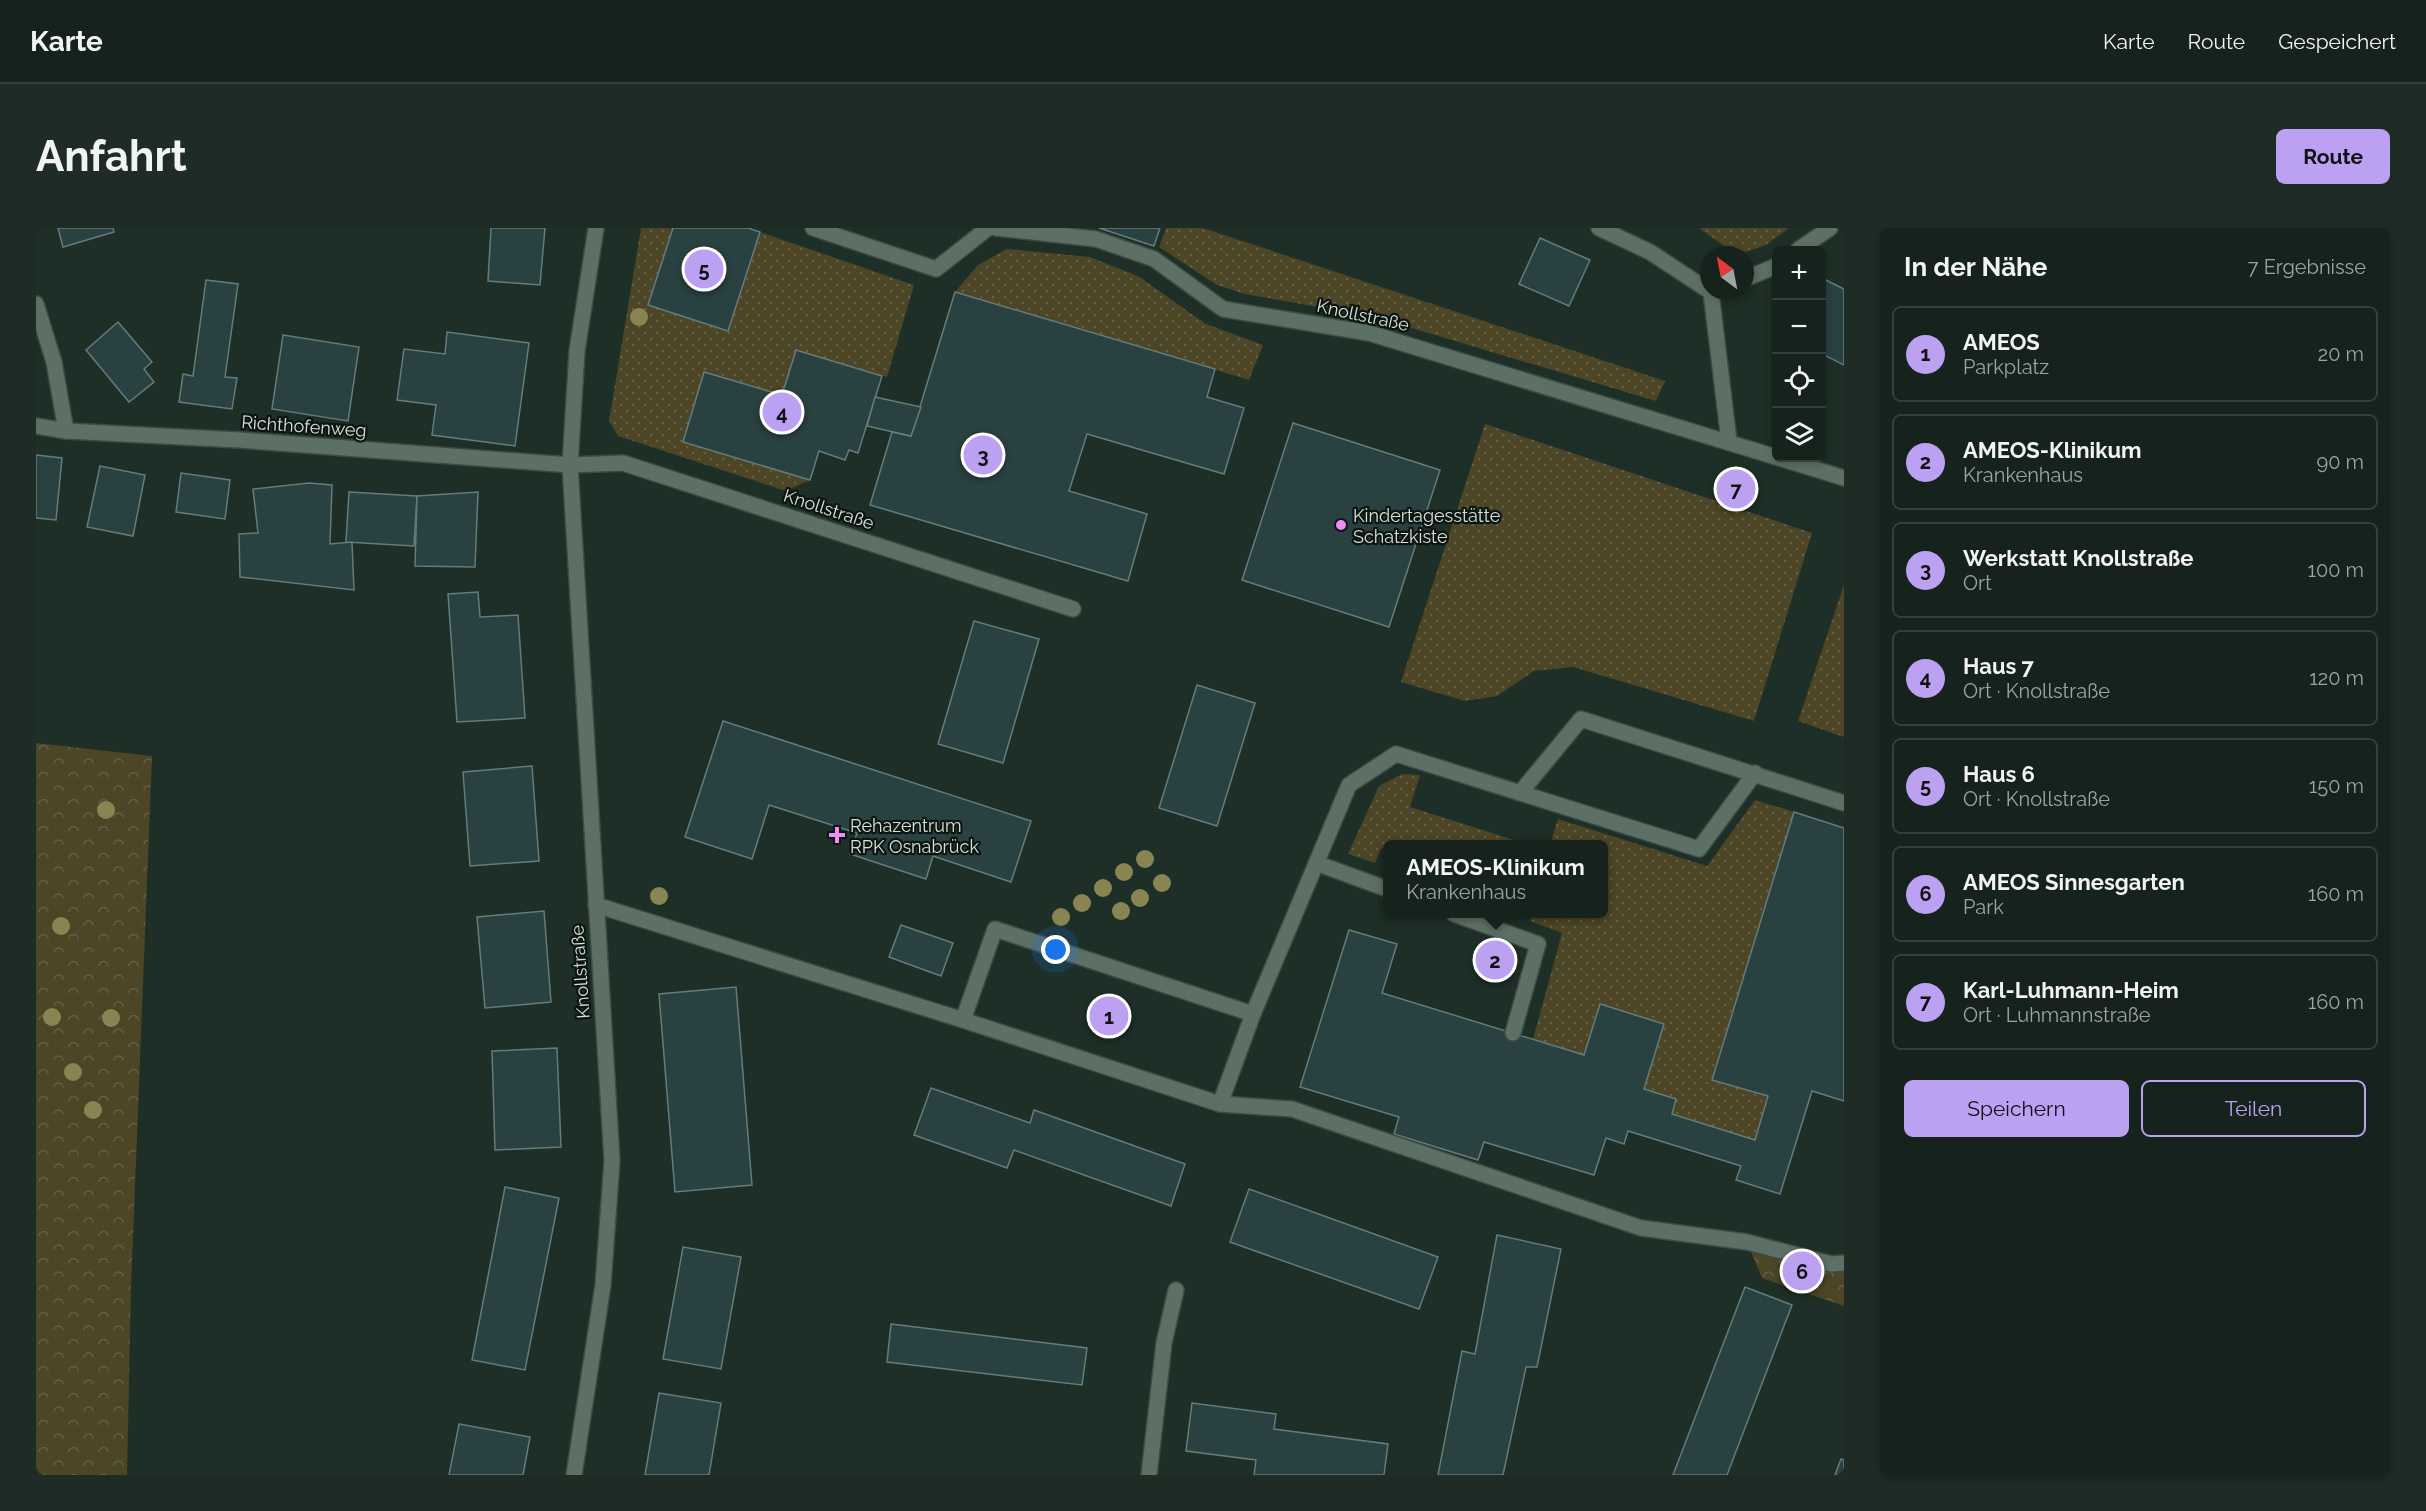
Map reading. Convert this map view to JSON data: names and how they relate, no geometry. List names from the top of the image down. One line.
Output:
{"streets":{"street":["Knollstraße","Richthofenweg"]},"crossings":[["Knollstraße","Richthofenweg"]],"places":{"other":["Kindertagesstätte Schatzkiste"],"health":["Rehazentrum RPK Osnabrück"]},"north":"top left","page":{"header":"Karte","nav":["Karte","Route","Gespeichert"],"buttons":["Route",["Speichern","Teilen"]],"title":"Anfahrt","heading":["In der Nähe","7 Ergebnisse"],"map_buttons":["+","−"],"pins":["5","4","3","7","2","1","6"],"list":[{"mark":"1","name":"AMEOS","note":"Parkplatz","value":"20 m"},{"mark":"2","name":"AMEOS-Klinikum","note":"Krankenhaus","value":"90 m"},{"mark":"3","name":"Werkstatt Knollstraße","note":"Ort","value":"100 m"},{"mark":"4","name":"Haus 7","note":"Ort · Knollstraße","value":"120 m"},{"mark":"5","name":"Haus 6","note":"Ort · Knollstraße","value":"150 m"},{"mark":"6","name":"AMEOS Sinnesgarten","note":"Park","value":"160 m"},{"mark":"7","name":"Karl-Luhmann-Heim","note":"Ort · Luhmannstraße","value":"160 m"}],"popup":["AMEOS-Klinikum","Krankenhaus"]}}
